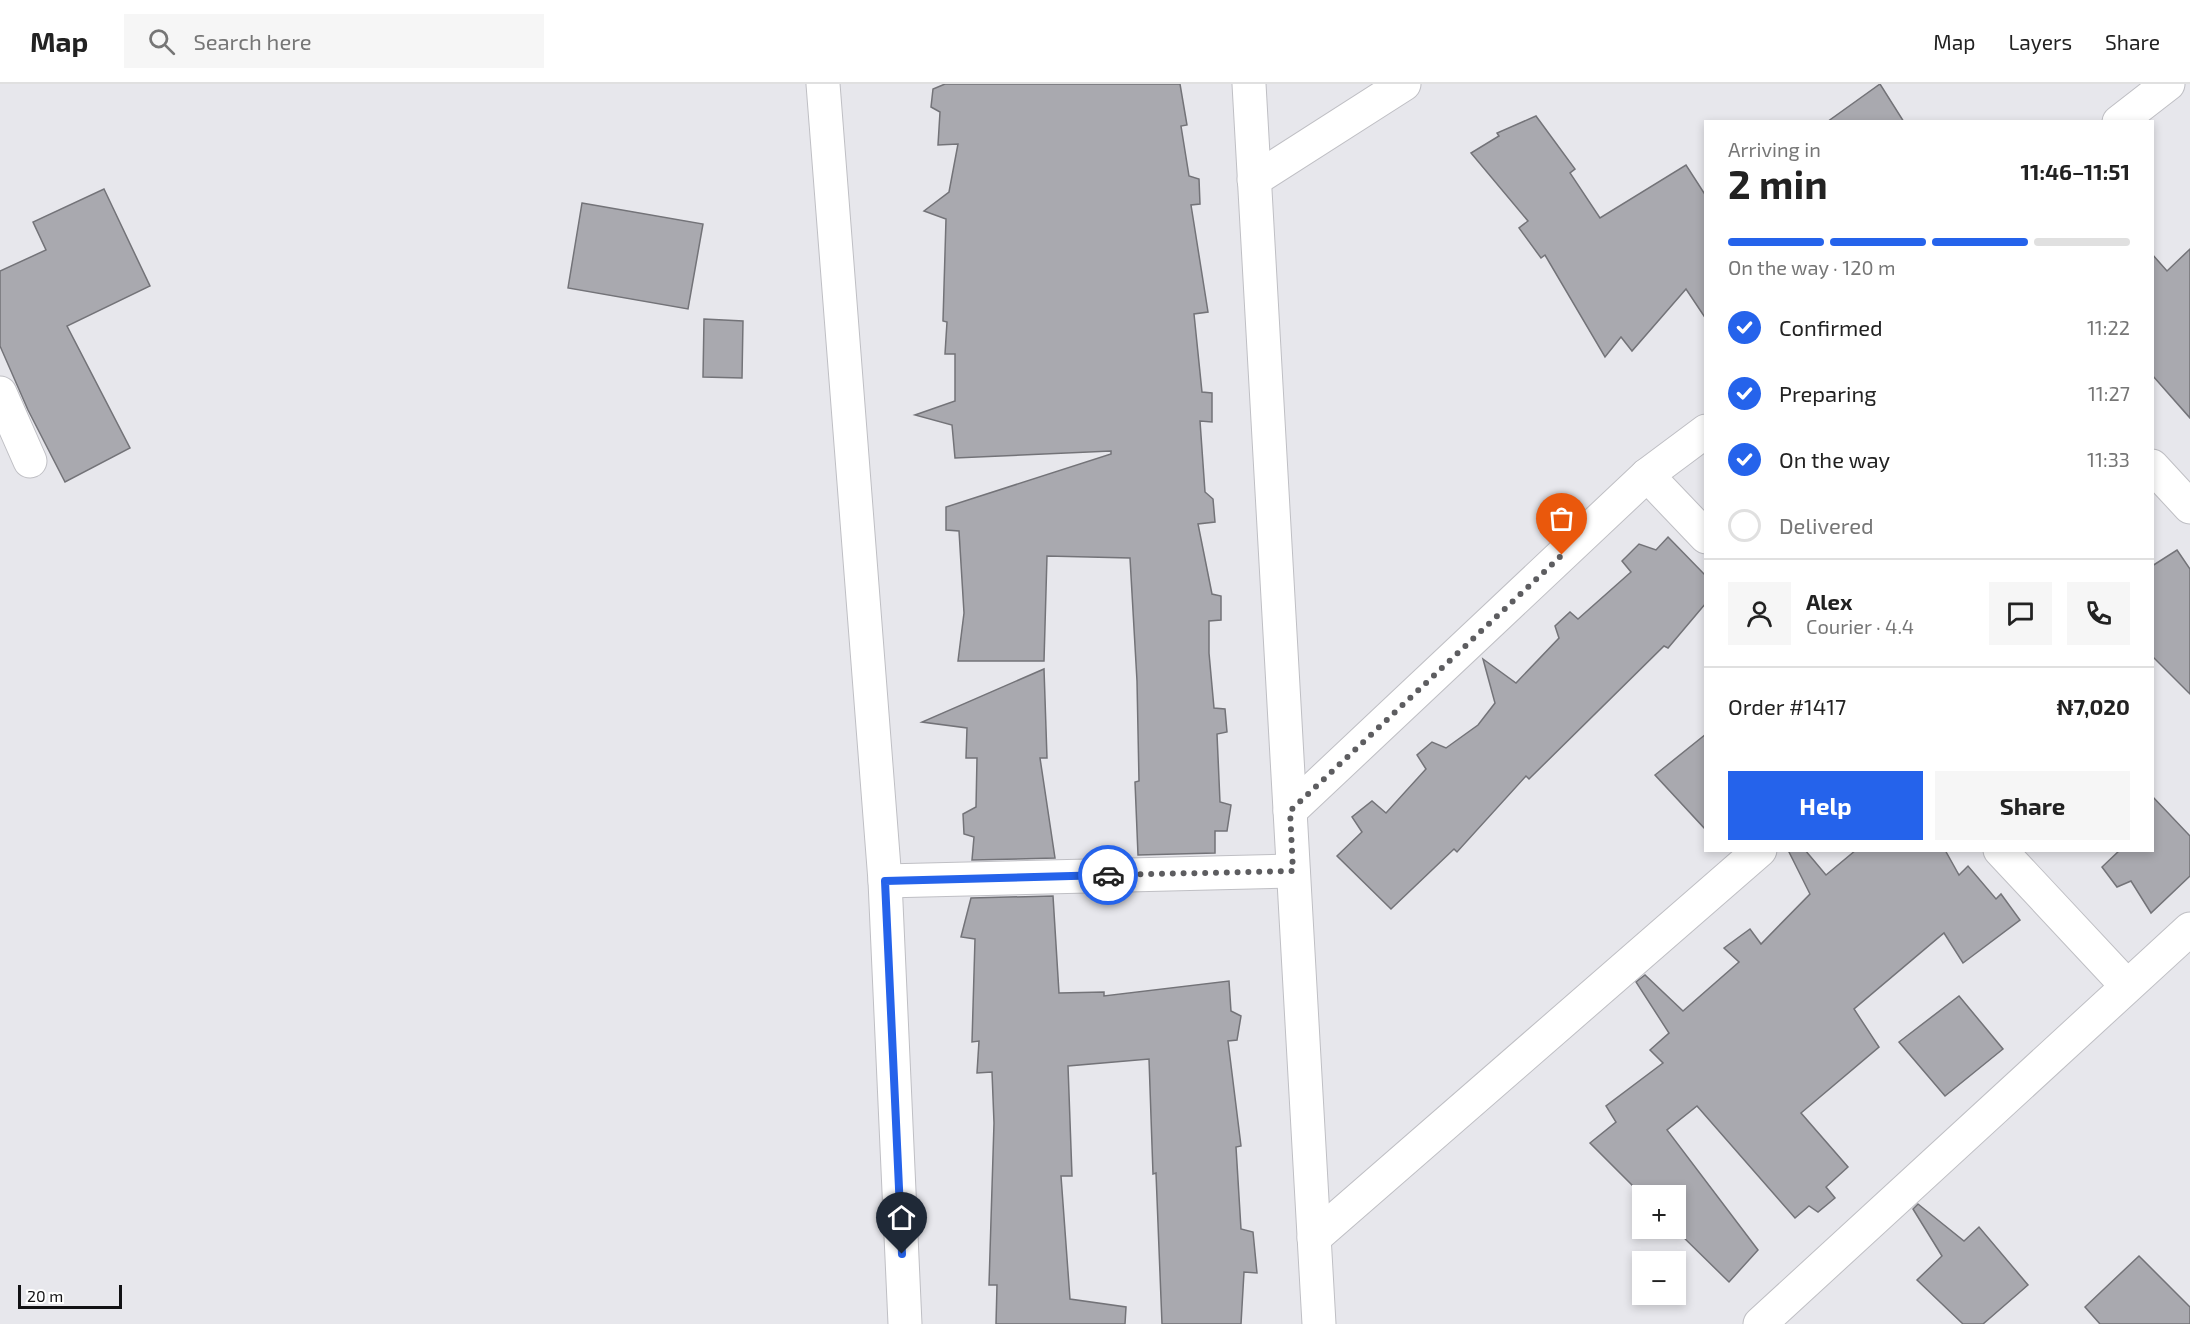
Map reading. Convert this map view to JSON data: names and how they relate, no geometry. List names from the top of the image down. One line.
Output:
{"scale_bar":"20 m","page":{"header":"Map","search":"Search here","nav":["Map","Layers","Share"],"heading":["2 min","Arriving in","11:46–11:51"],"panel":["Alex","Courier · 4.4","Order #1417","₦7,020"],"bar":"On the way · 120 m","list":[["Confirmed","11:22"],["Preparing","11:27"],["On the way","11:33"],"Delivered"],"buttons":["Help","Share"],"map_buttons":["+","−"],"scale":"20 m"}}
